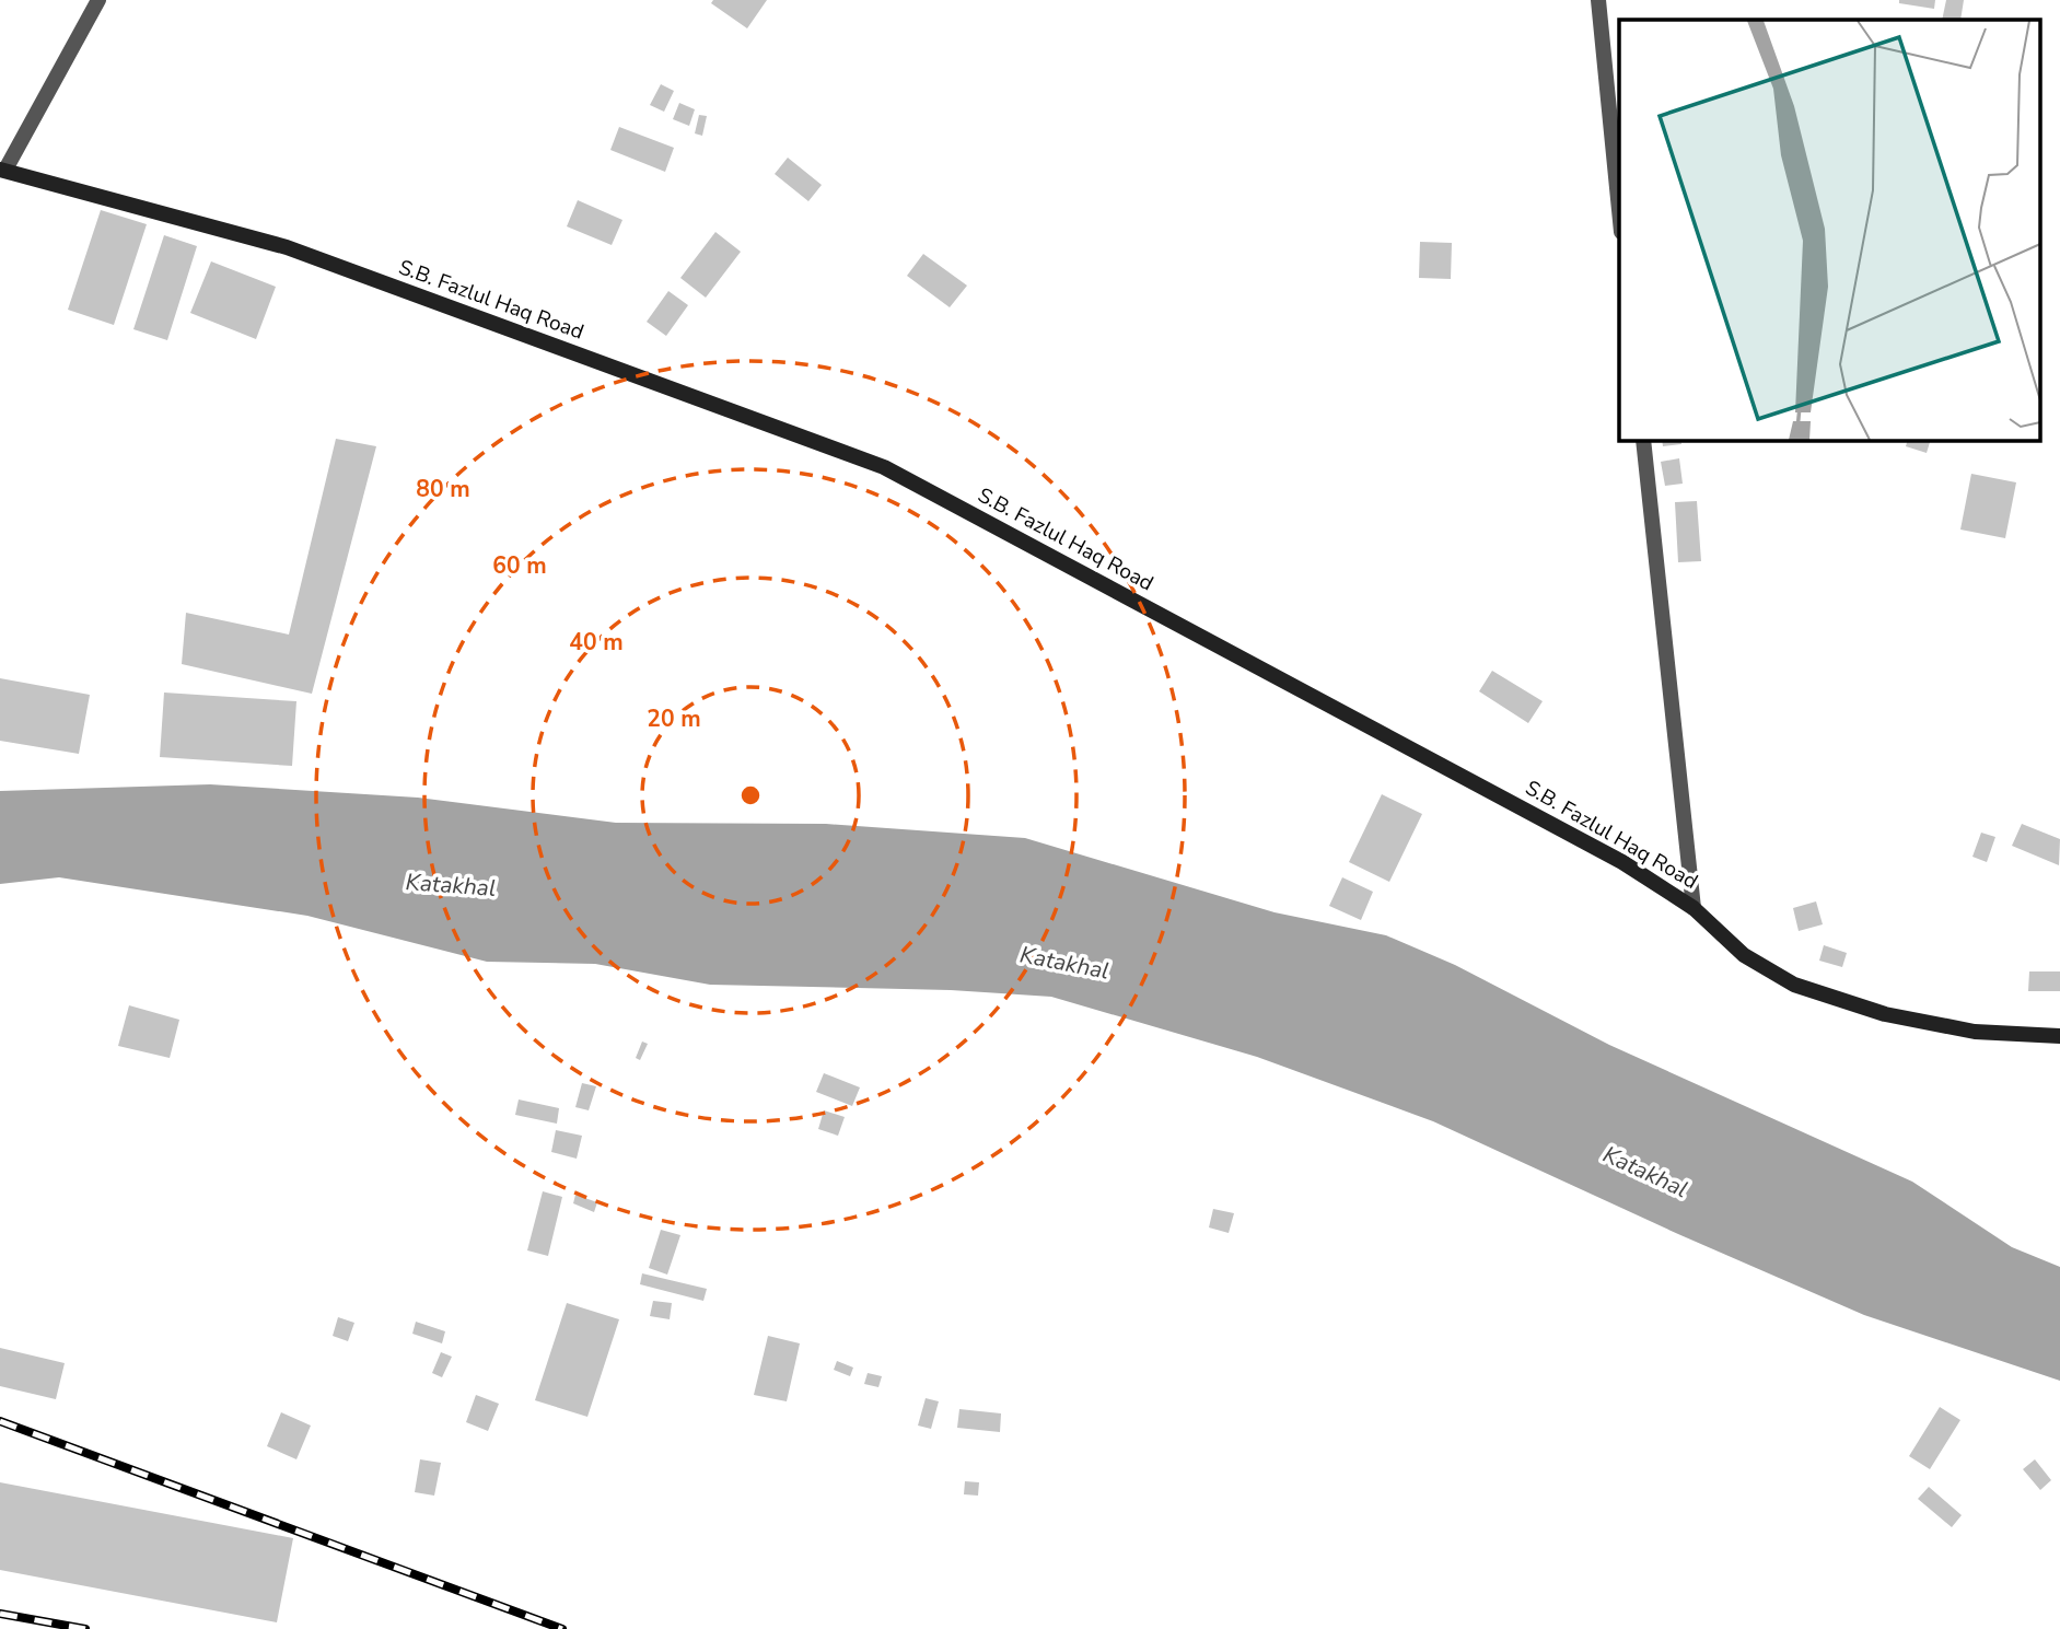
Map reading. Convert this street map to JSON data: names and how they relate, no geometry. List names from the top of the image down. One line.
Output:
{"streets":{"main road":["S.B. Fazlul Haq Road"]},"water":["Katakhal"],"rings":["80 m","60 m","40 m","20 m"]}
